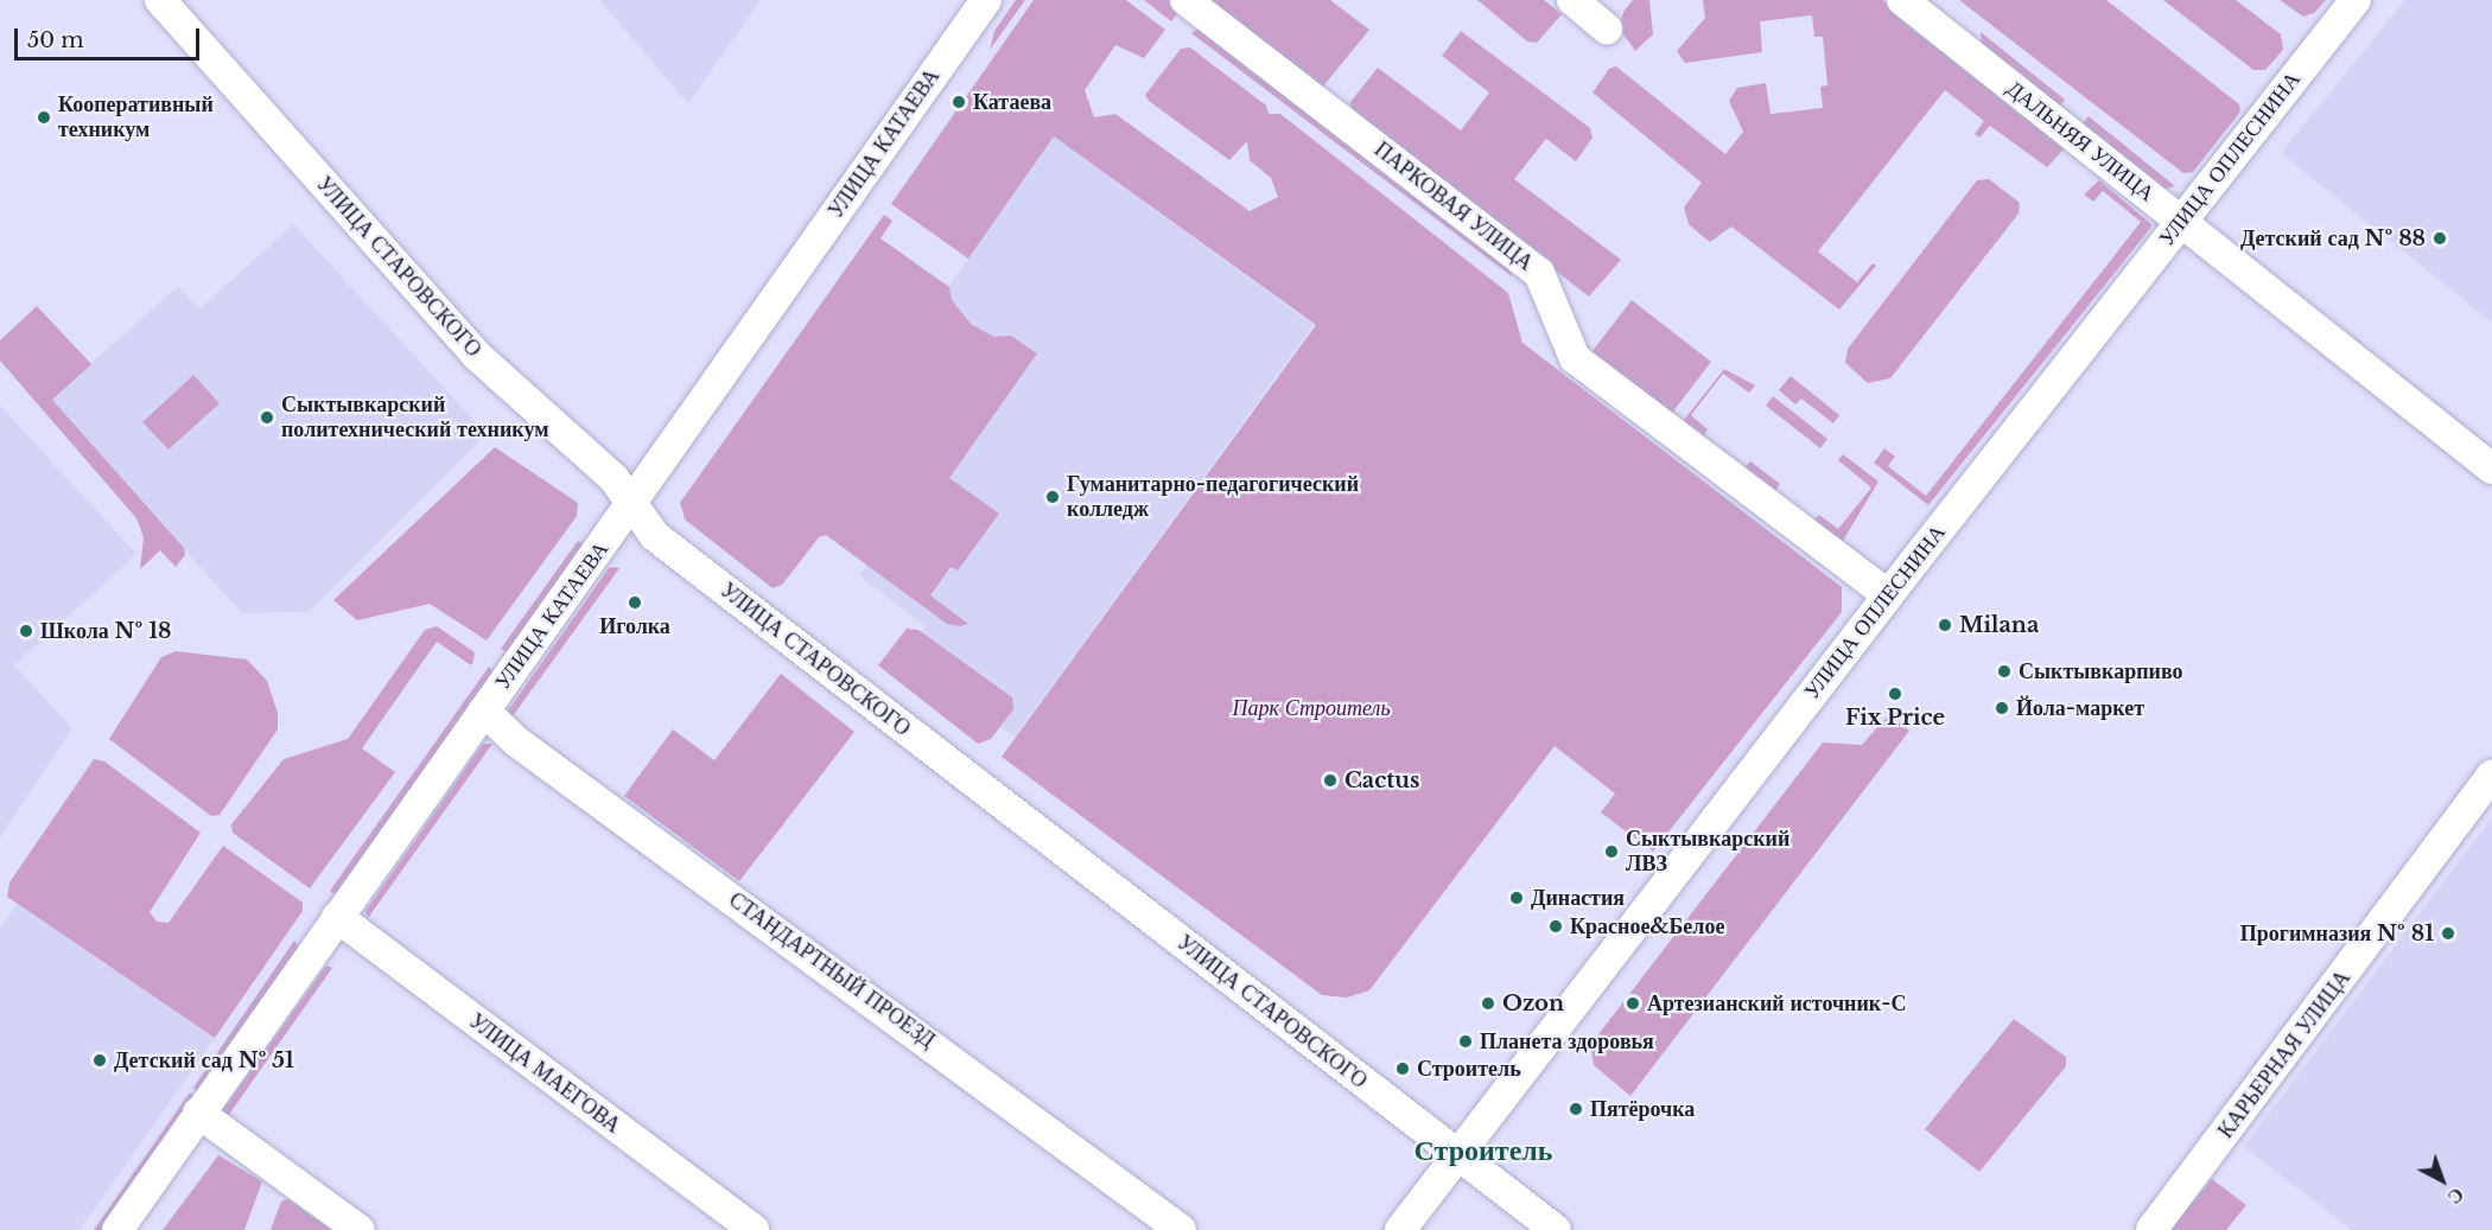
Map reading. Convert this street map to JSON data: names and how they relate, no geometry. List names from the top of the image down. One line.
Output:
{"streets":{"street":["ДАЛЬНЯЯ УЛИЦА","УЛИЦА КАТАЕВА","УЛИЦА ОПЛЕСНИНА","ПАРКОВАЯ УЛИЦА","УЛИЦА СТАРОВСКОГО","СТАНДАРТНЫЙ ПРОЕЗД","КАРЬЕРНАЯ УЛИЦА","УЛИЦА МАЕГОВА"]},"crossings":[["ДАЛЬНЯЯ УЛИЦА","УЛИЦА ОПЛЕСНИНА"],["УЛИЦА КАТАЕВА","УЛИЦА СТАРОВСКОГО"],["УЛИЦА КАТАЕВА","СТАНДАРТНЫЙ ПРОЕЗД"],["УЛИЦА КАТАЕВА","УЛИЦА МАЕГОВА"],["УЛИЦА ОПЛЕСНИНА","ПАРКОВАЯ УЛИЦА"],["УЛИЦА ОПЛЕСНИНА","УЛИЦА СТАРОВСКОГО"]],"districts":["Строитель"],"parks":["Парк Строитель"],"places":["Катаева","Кооперативный техникум","Детский сад № 88","Сыктывкарский политехнический техникум","Гуманитарно-педагогический колледж","Иголка","Milana","Школа № 18","Сыктывкарпиво","Fix Price","Йола-маркет","Cactus","Сыктывкарский ЛВЗ","Династия","Красное&Белое","Прогимназия № 81","Ozon","Артезианский источник-С","Планета здоровья","Детский сад № 51","Строитель","Пятёрочка"],"scale_bar":"50 m","north":"bottom right"}
